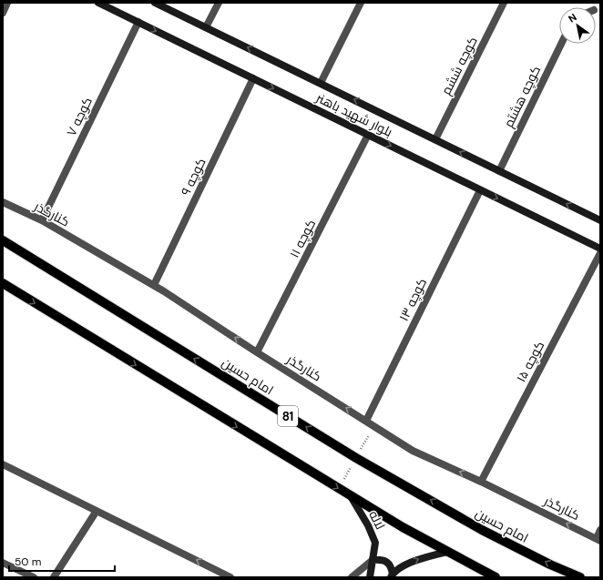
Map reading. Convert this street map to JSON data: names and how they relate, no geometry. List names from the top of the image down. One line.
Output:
{"streets":{"main road":["امام حسین","81"],"street":["کوچه ششم","کوچه هشتم","بلوار شهید باهنر","کوچه ۷","کوچه ۹","کنارگذر","کوچه ۱۱","کوچه ۱۳","کوچه ۱۵","لاله"]},"crossings":[["کوچه ششم","بلوار شهید باهنر"],["کوچه هشتم","بلوار شهید باهنر"],["بلوار شهید باهنر","کوچه ۷"],["بلوار شهید باهنر","کوچه ۹"],["بلوار شهید باهنر","کوچه ۱۱"],["بلوار شهید باهنر","کوچه ۱۳"],["کوچه ۷","کنارگذر"],["کوچه ۹","کنارگذر"],["کنارگذر","کوچه ۱۱"],["کنارگذر","کوچه ۱۳"],["کنارگذر","کوچه ۱۵"]],"one_way":["کنارگذر"],"scale_bar":"50 m","north":"top left"}
